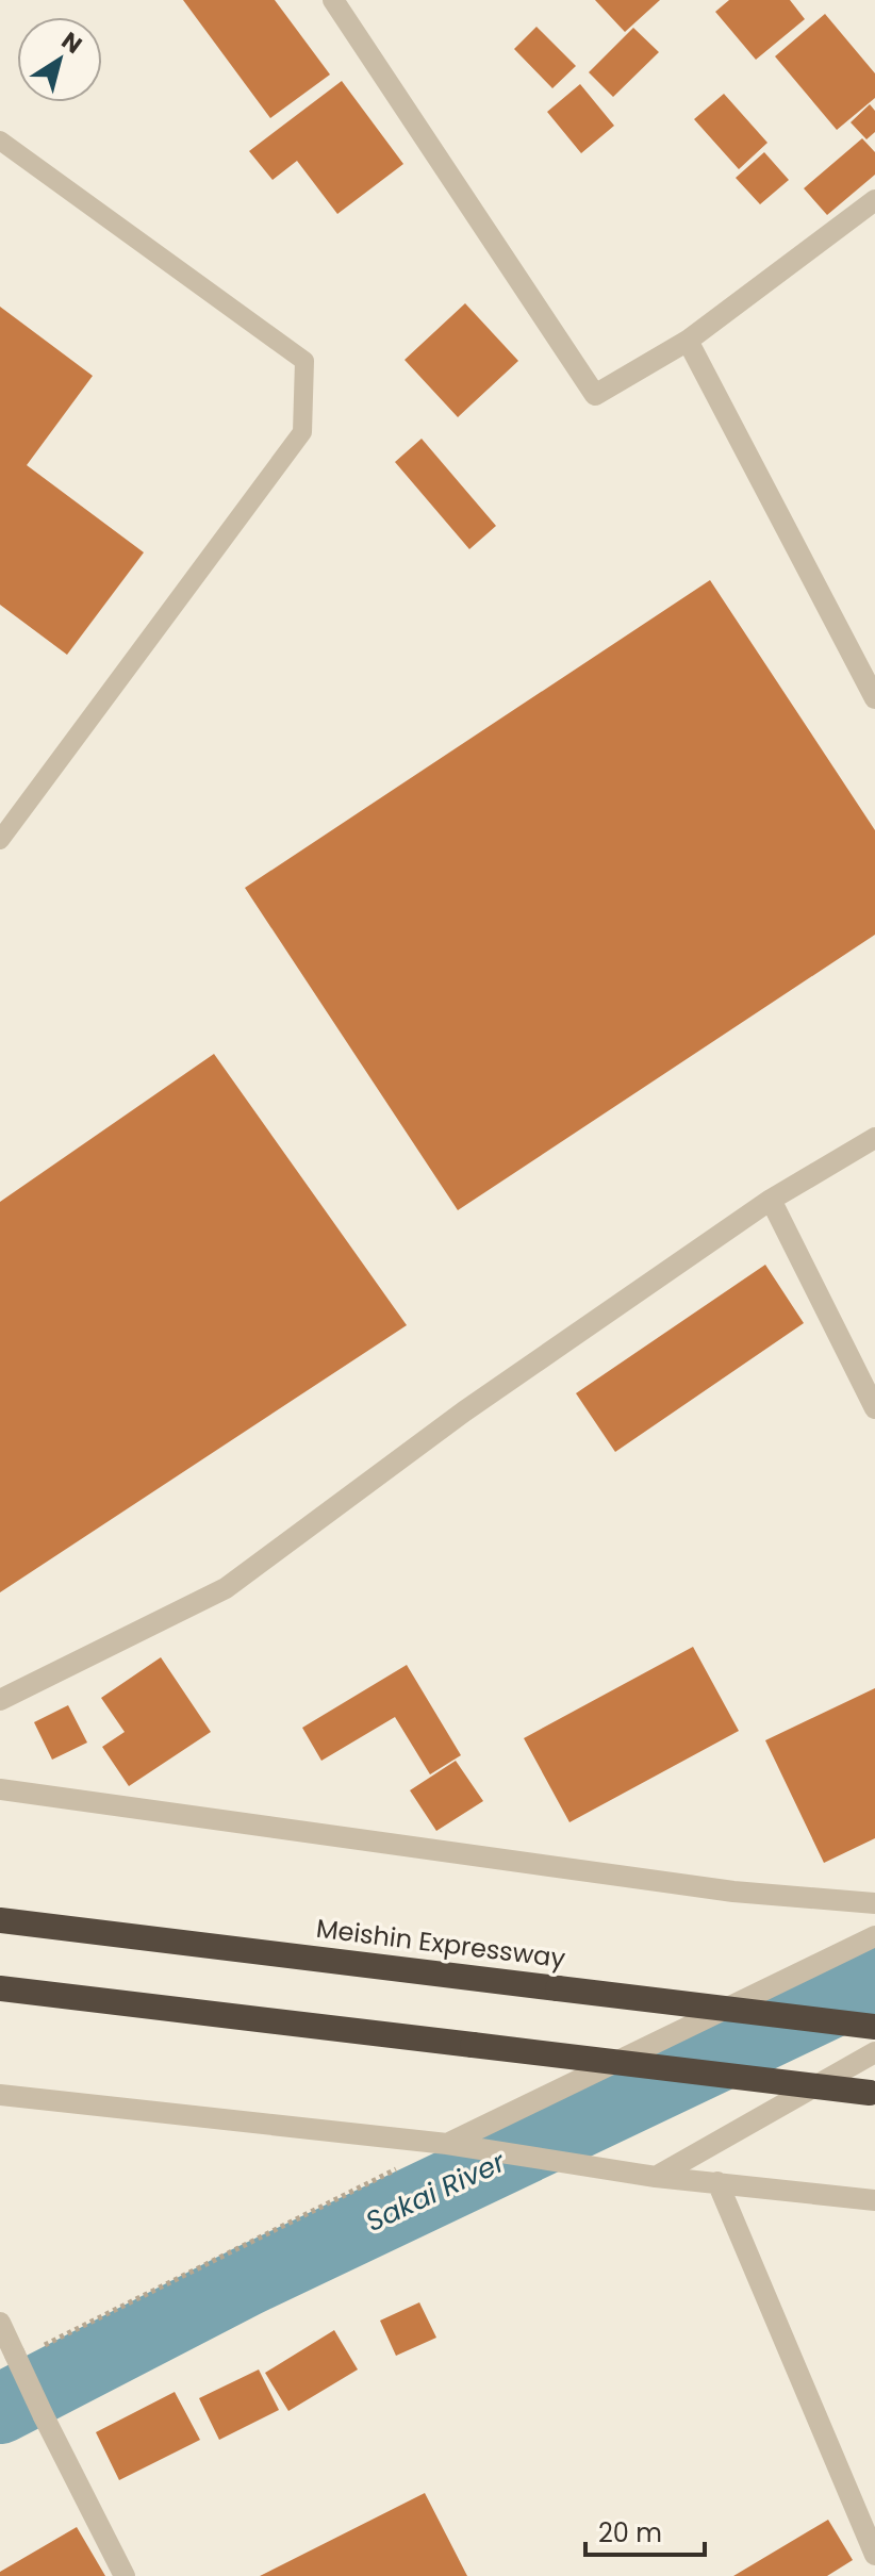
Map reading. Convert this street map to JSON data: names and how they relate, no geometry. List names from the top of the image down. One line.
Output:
{"streets":{"highway":["Meishin Expressway"]},"water":["Sakai River"],"scale_bar":"20 m","north":"top right"}
